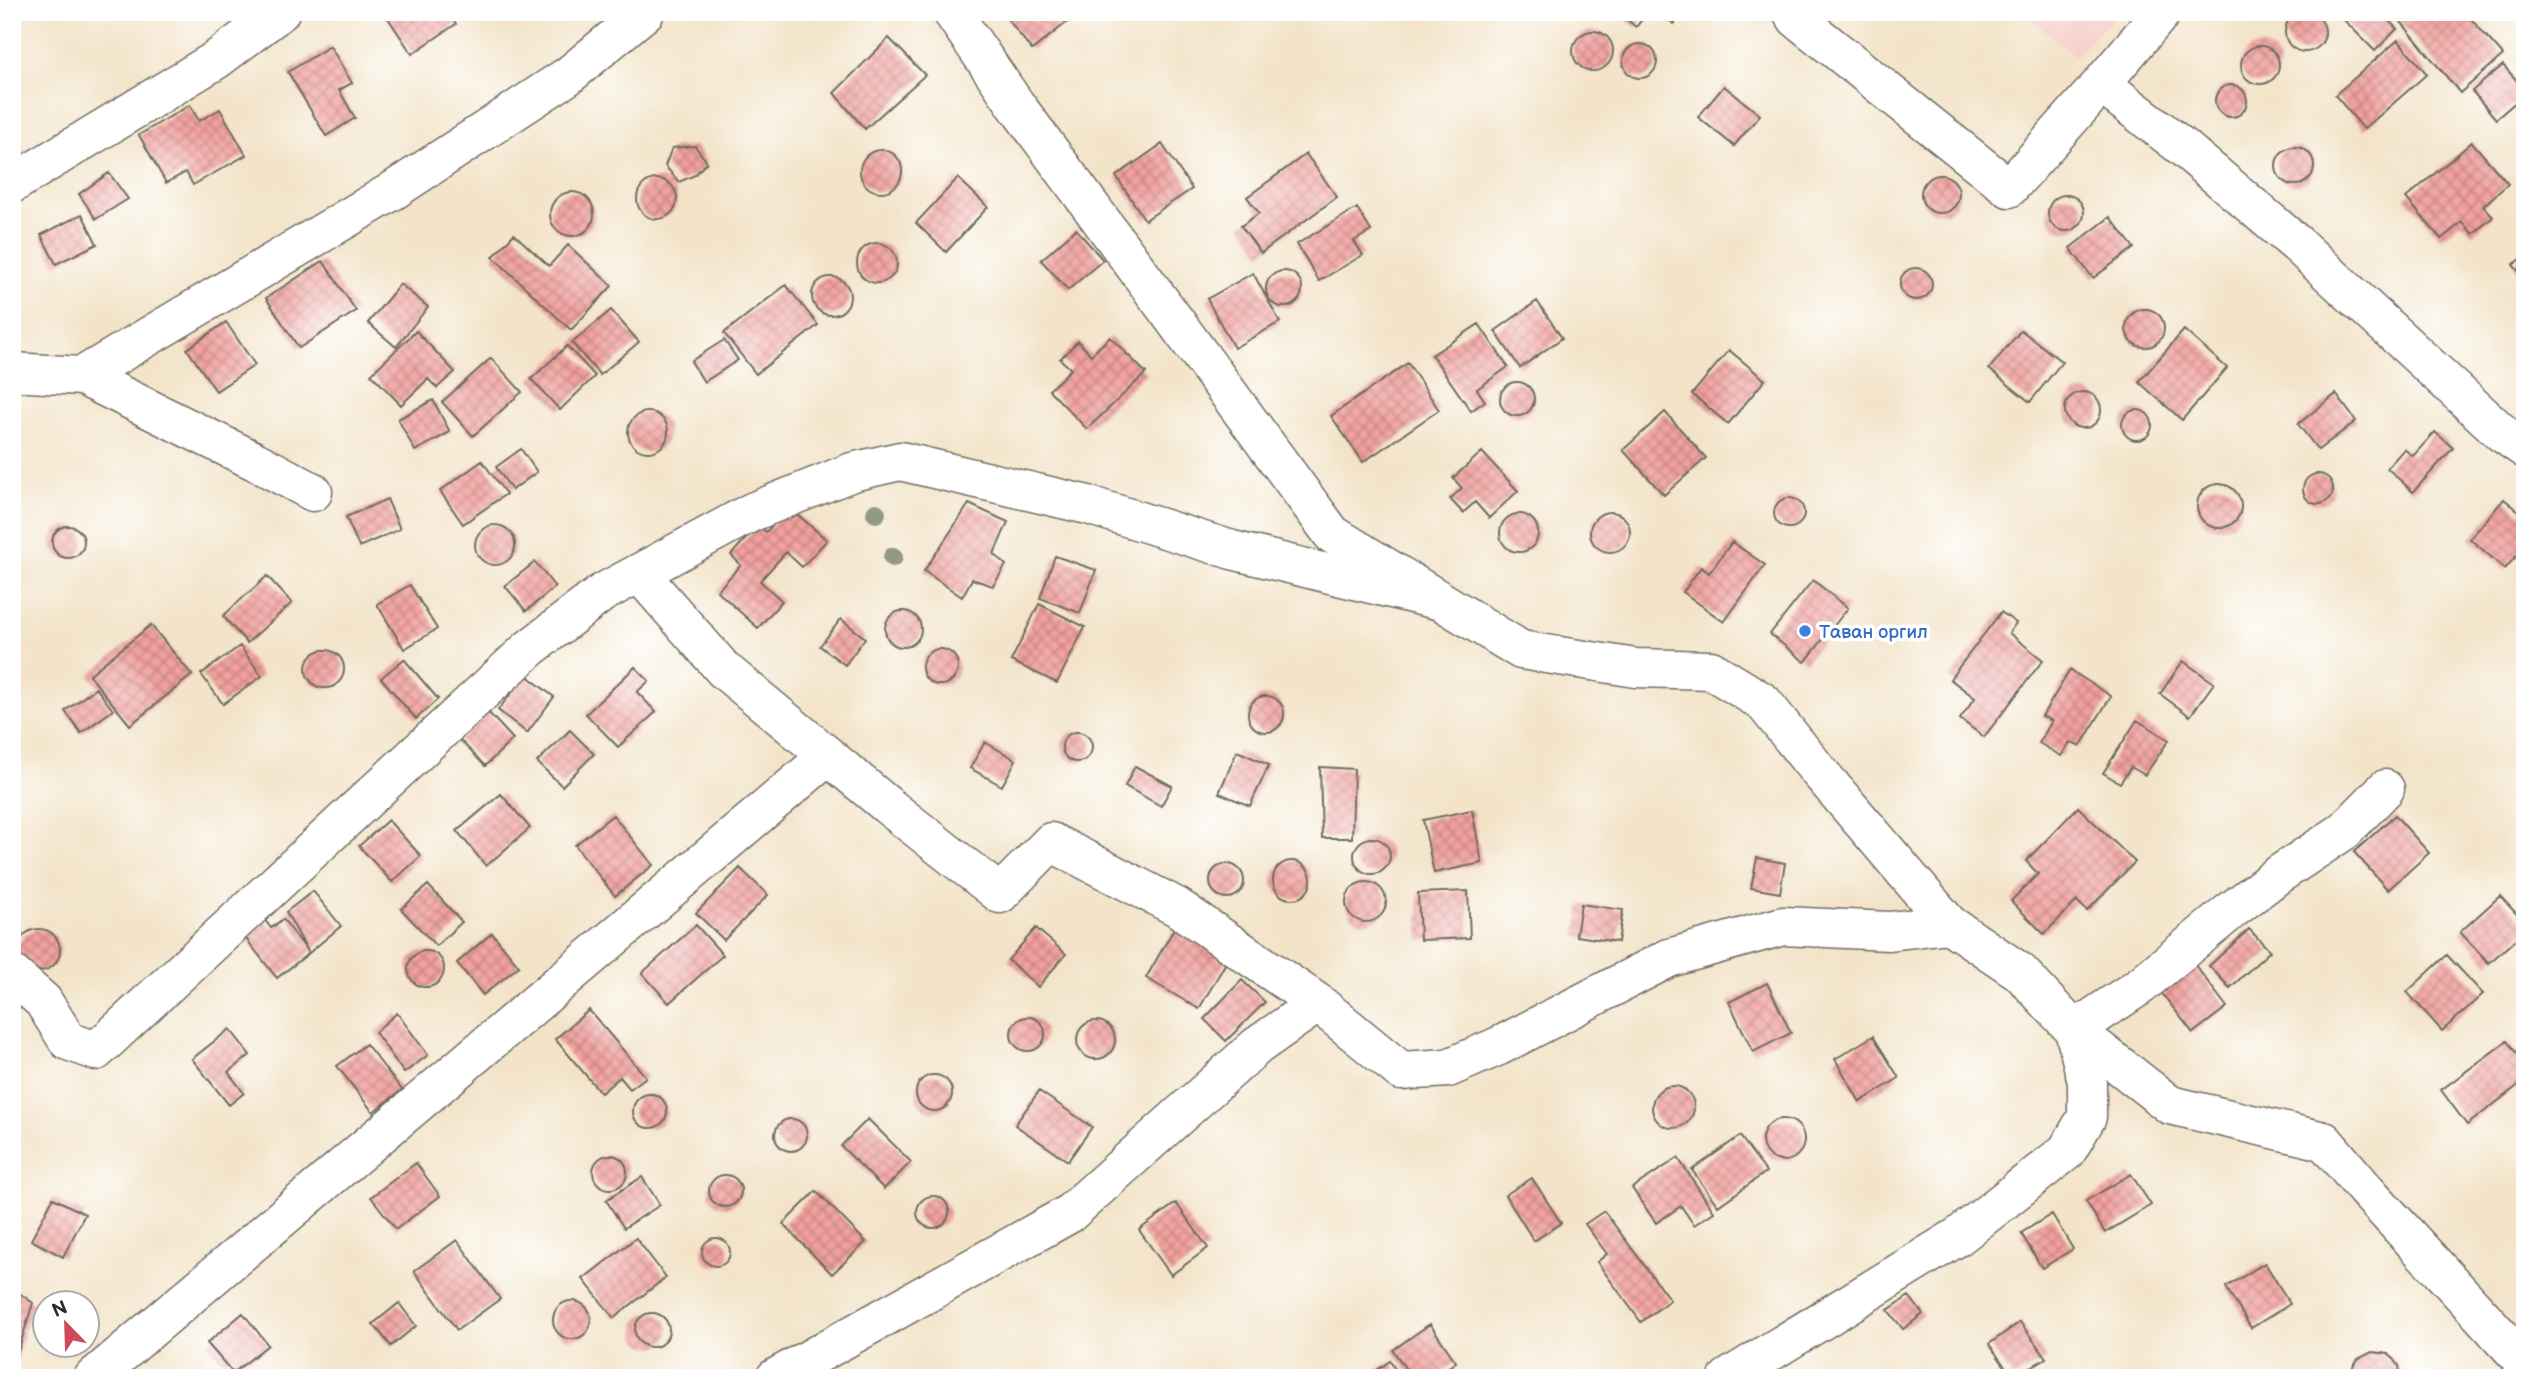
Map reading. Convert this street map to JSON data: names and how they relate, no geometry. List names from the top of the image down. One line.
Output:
{"places":["Таван оргил"],"north":"top left"}
